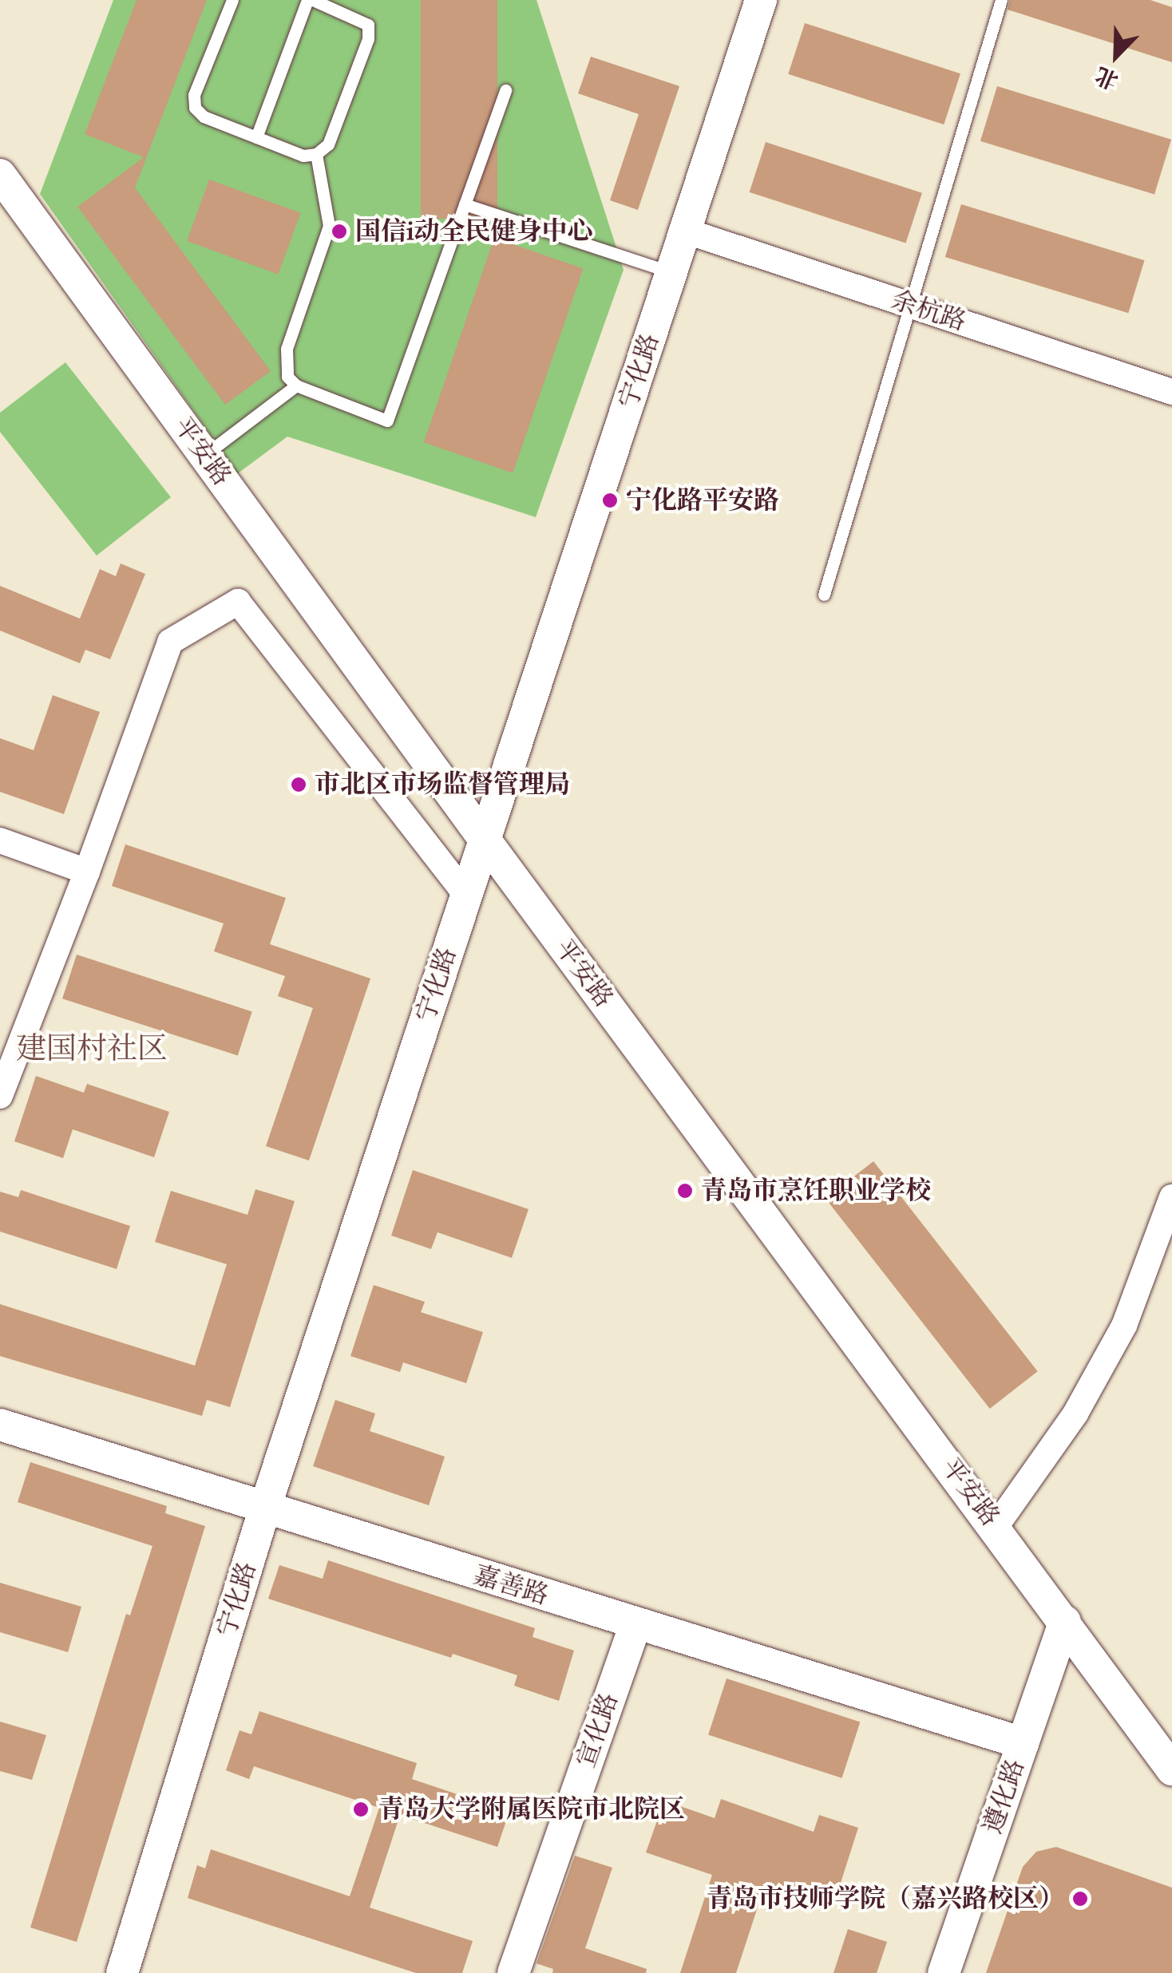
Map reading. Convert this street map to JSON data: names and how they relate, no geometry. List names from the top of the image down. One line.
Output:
{"streets":{"street":["余杭路","宁化路","平安路","嘉善路","宣化路","遵化路"]},"crossings":[["余杭路","宁化路"],["宁化路","平安路"],["宁化路","嘉善路"],["平安路","遵化路"],["嘉善路","宣化路"],["嘉善路","遵化路"]],"districts":["建国村社区"],"places":["国信i动全民健身中心","宁化路平安路","市北区市场监督管理局","青岛市烹饪职业学校","青岛大学附属医院市北院区","青岛市技师学院（嘉兴路校区）"],"north":"bottom left"}
